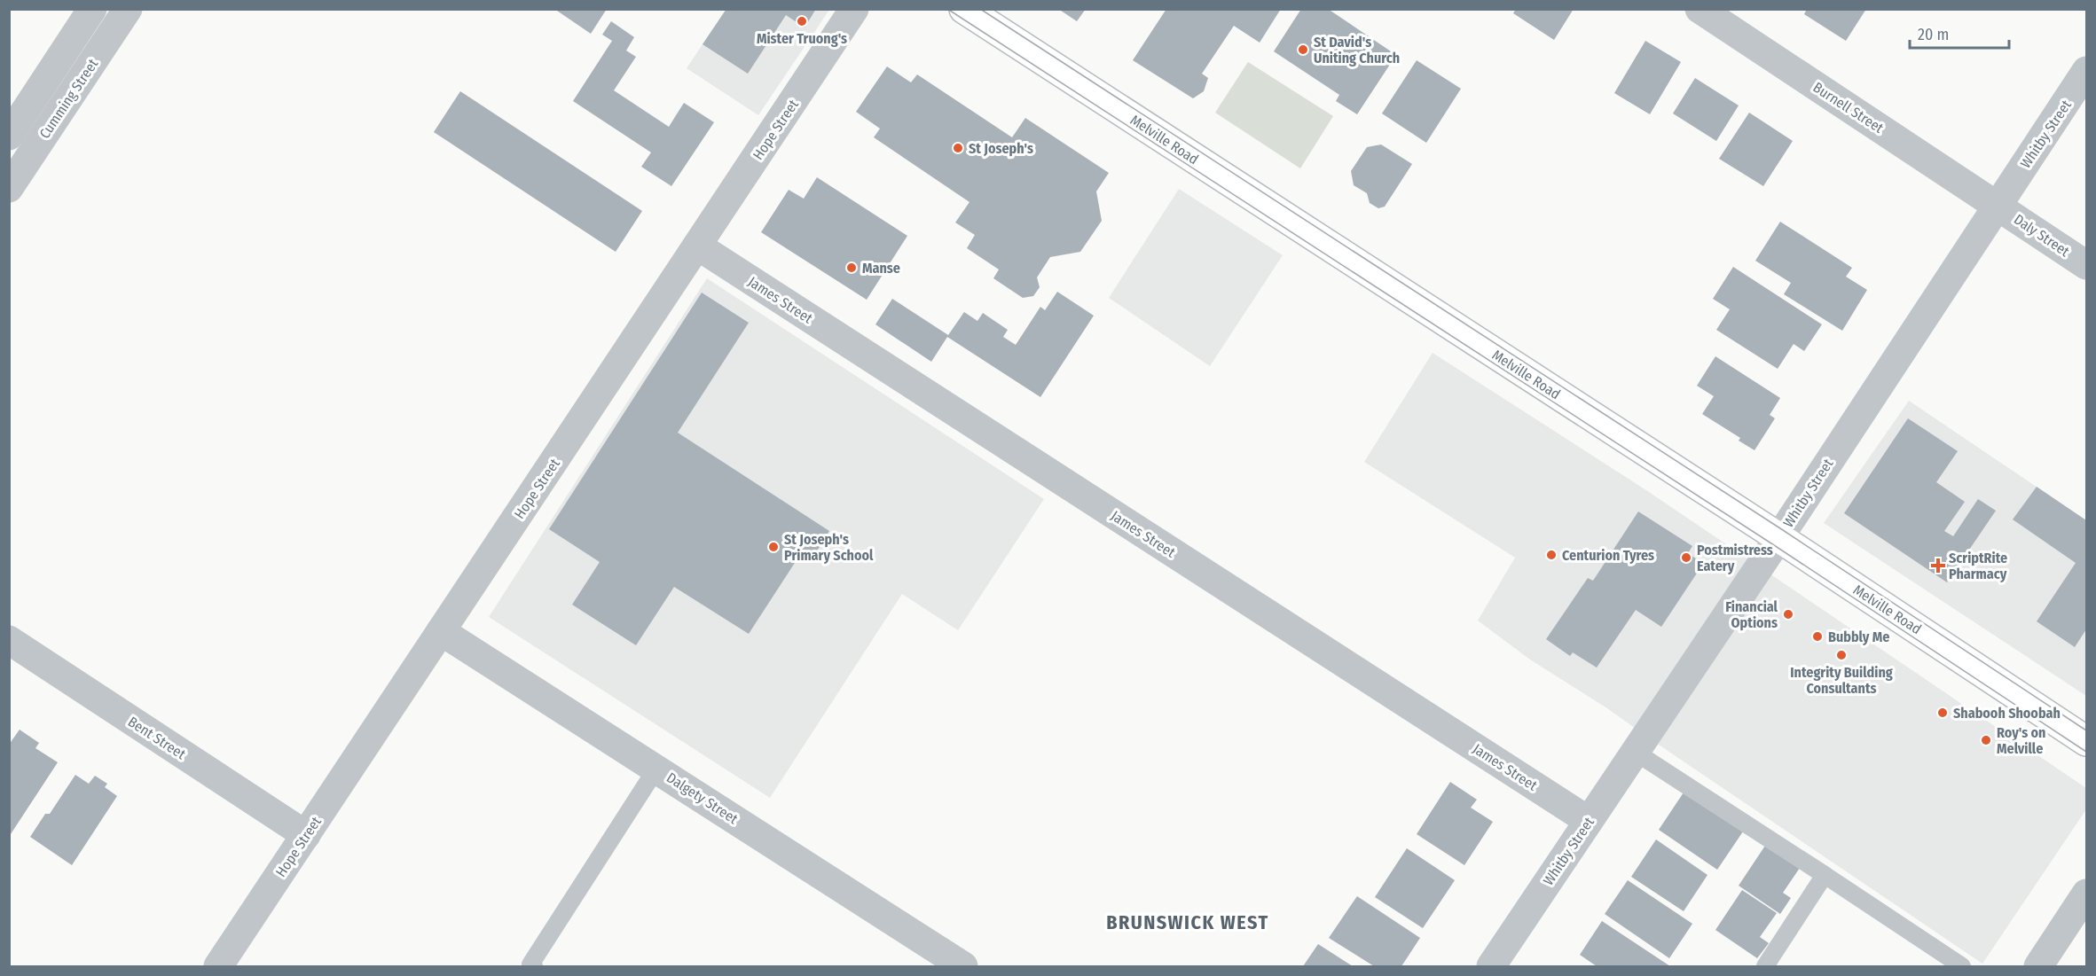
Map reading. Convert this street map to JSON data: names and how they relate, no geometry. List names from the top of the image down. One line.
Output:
{"streets":{"main road":["Melville Road"],"street":["Cumming Street","Burnell Street","Hope Street","Whitby Street","Daly Street","James Street","Bent Street","Dalgety Street"]},"crossings":[["Burnell Street","Whitby Street"],["Burnell Street","Daly Street"],["Hope Street","James Street"],["Hope Street","Bent Street"],["Hope Street","Dalgety Street"],["Whitby Street","Melville Road"],["Whitby Street","Daly Street"],["Whitby Street","James Street"]],"districts":["BRUNSWICK WEST"],"places":{"other":["Mister Truong's","St David's Uniting Church","St Joseph's","Manse","St Joseph's Primary School","Centurion Tyres","Postmistress Eatery","Financial Options","Bubbly Me","Integrity Building Consultants","Shabooh Shoobah","Roy's on Melville"],"health":["ScriptRite Pharmacy"]},"scale_bar":"20 m"}
